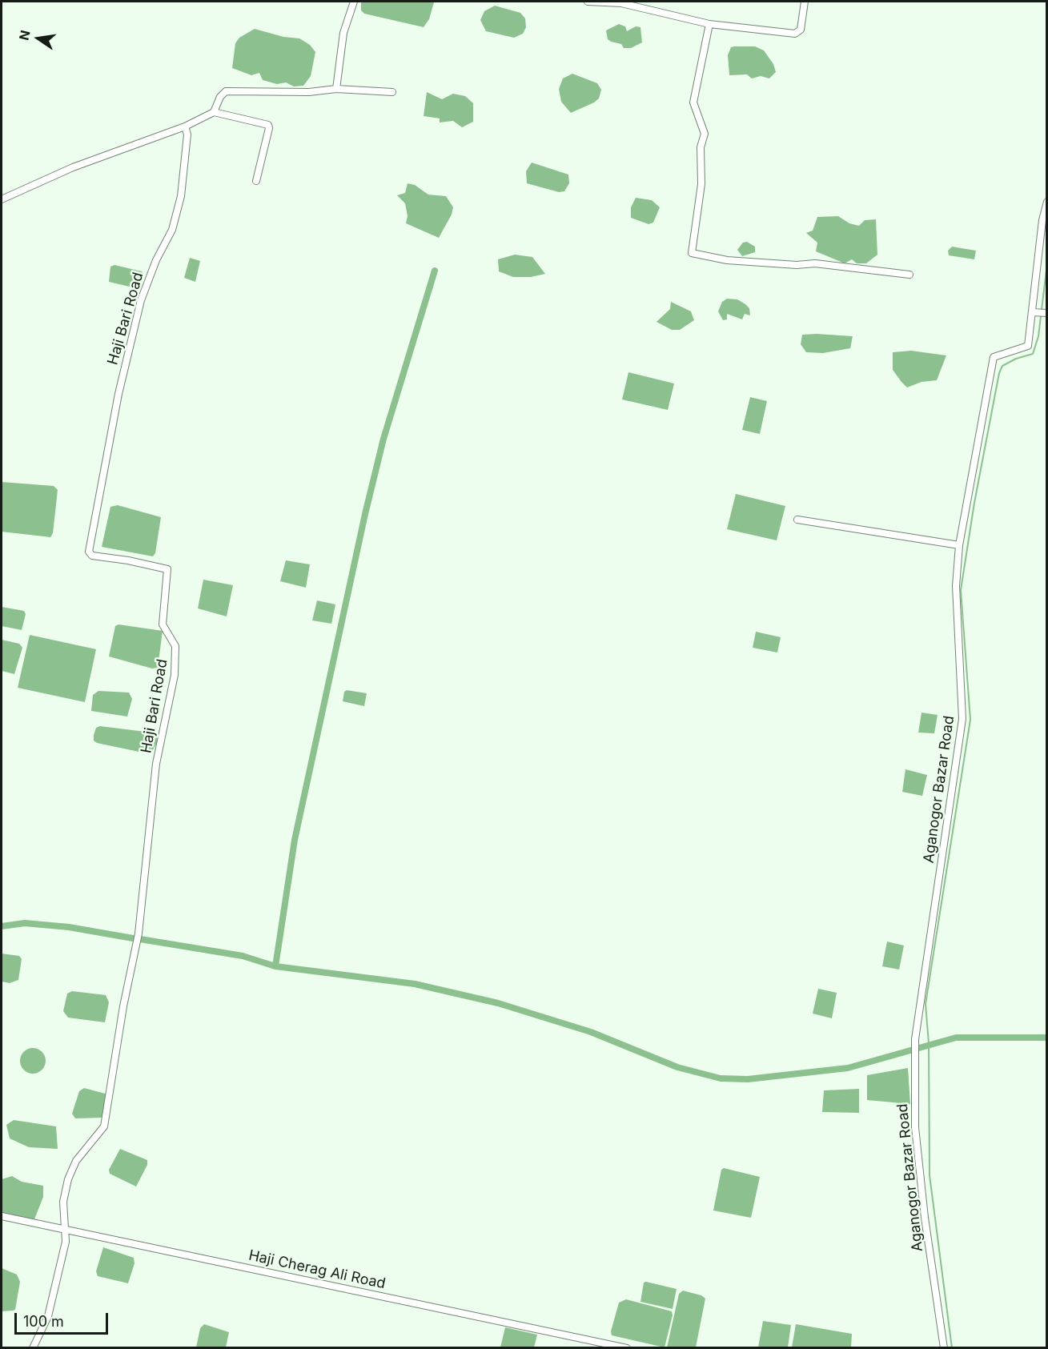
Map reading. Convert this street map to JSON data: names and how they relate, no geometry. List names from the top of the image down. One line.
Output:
{"streets":{"street":["Haji Bari Road","Aganogor Bazar Road","Haji Cherag Ali Road"]},"crossings":[["Haji Bari Road","Haji Cherag Ali Road"]],"scale_bar":"100 m","north":"left"}
